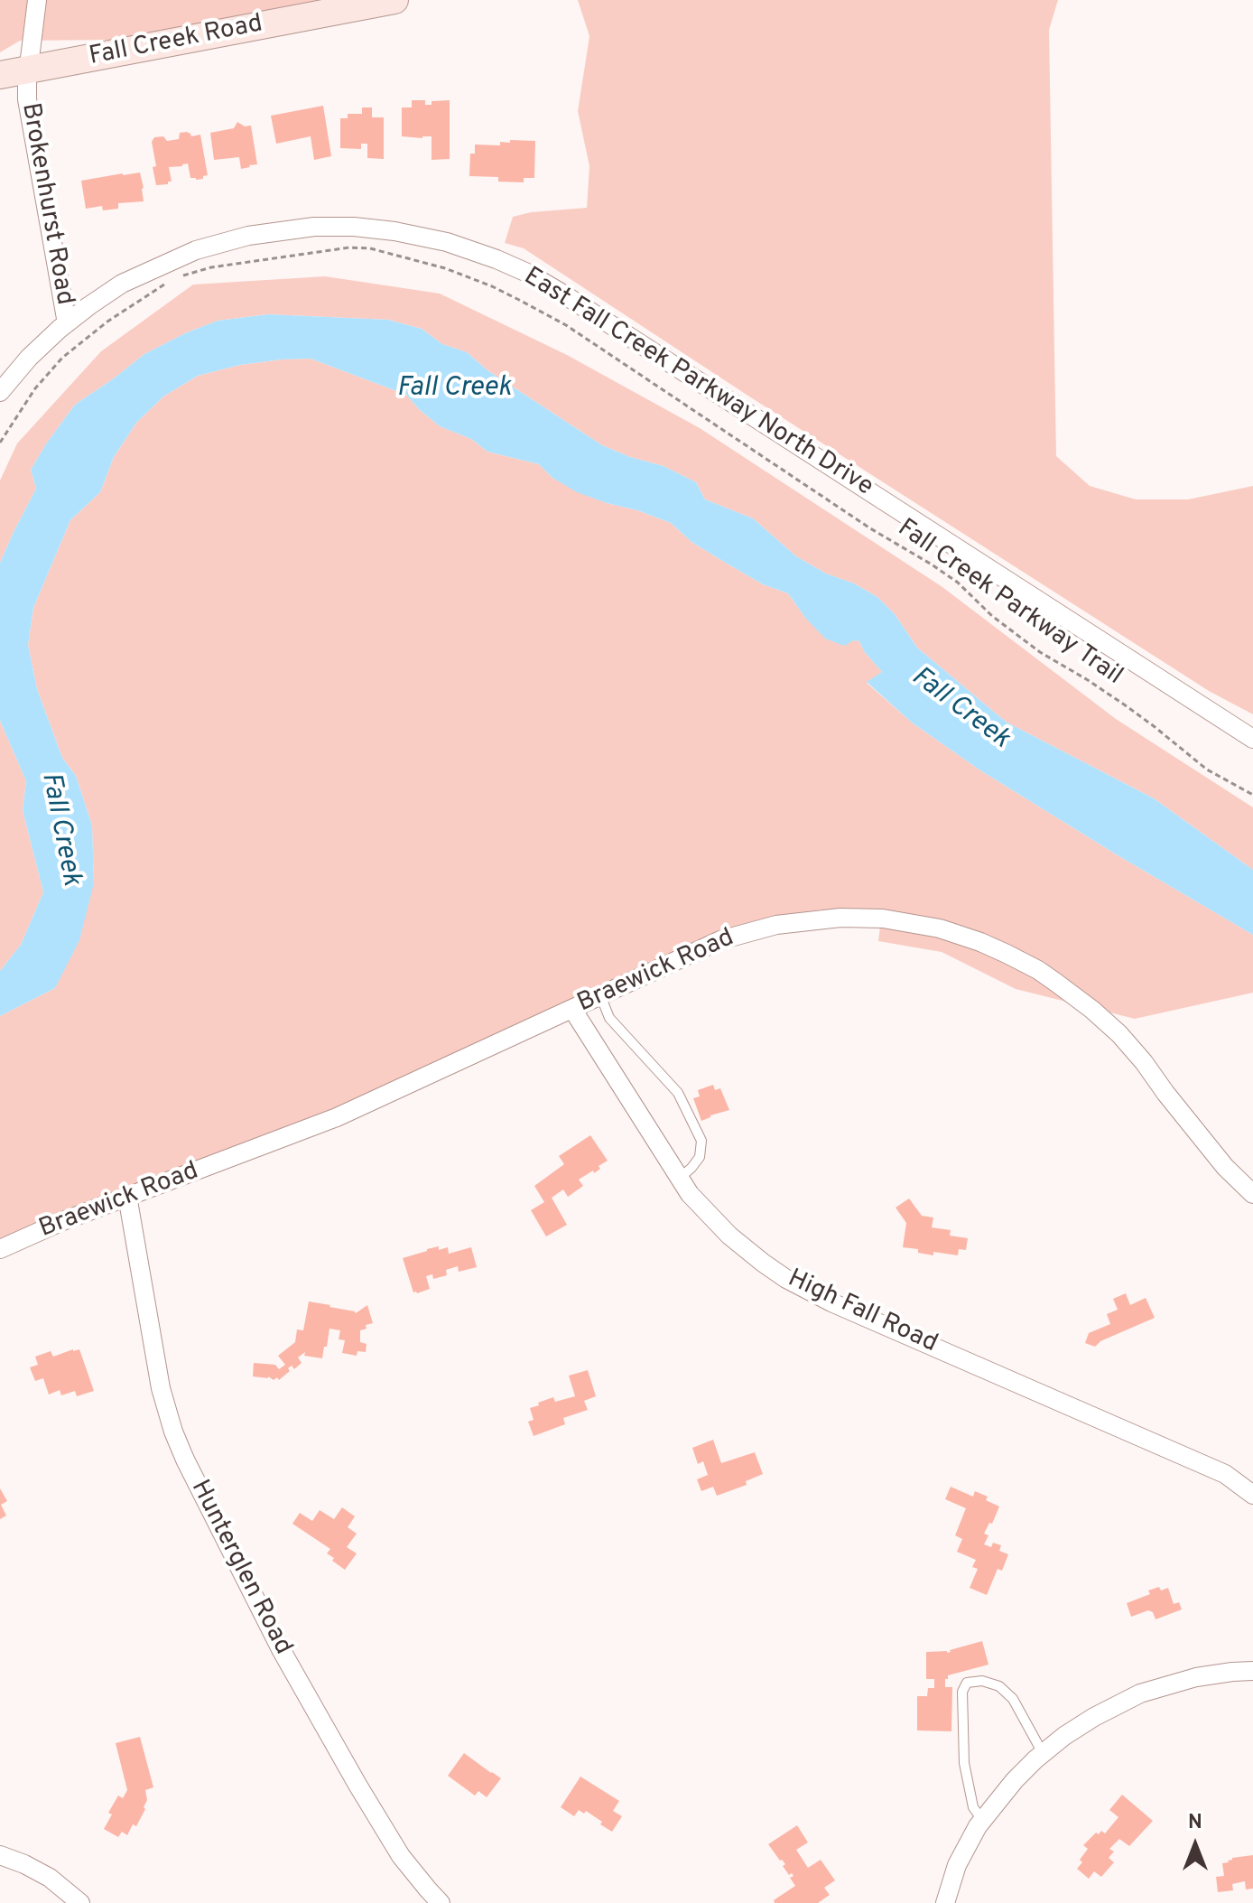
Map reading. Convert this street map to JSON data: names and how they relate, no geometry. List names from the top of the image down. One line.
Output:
{"streets":{"main road":["Fall Creek Road"],"street":["Brokenhurst Road","East Fall Creek Parkway North Drive","Braewick Road","High Fall Road","Hunterglen Road"],"path":["Fall Creek Parkway Trail"]},"crossings":[["Fall Creek Road","Brokenhurst Road"],["Brokenhurst Road","East Fall Creek Parkway North Drive"],["Braewick Road","High Fall Road"],["Braewick Road","Hunterglen Road"]],"water":["Fall Creek"],"north":"top"}
